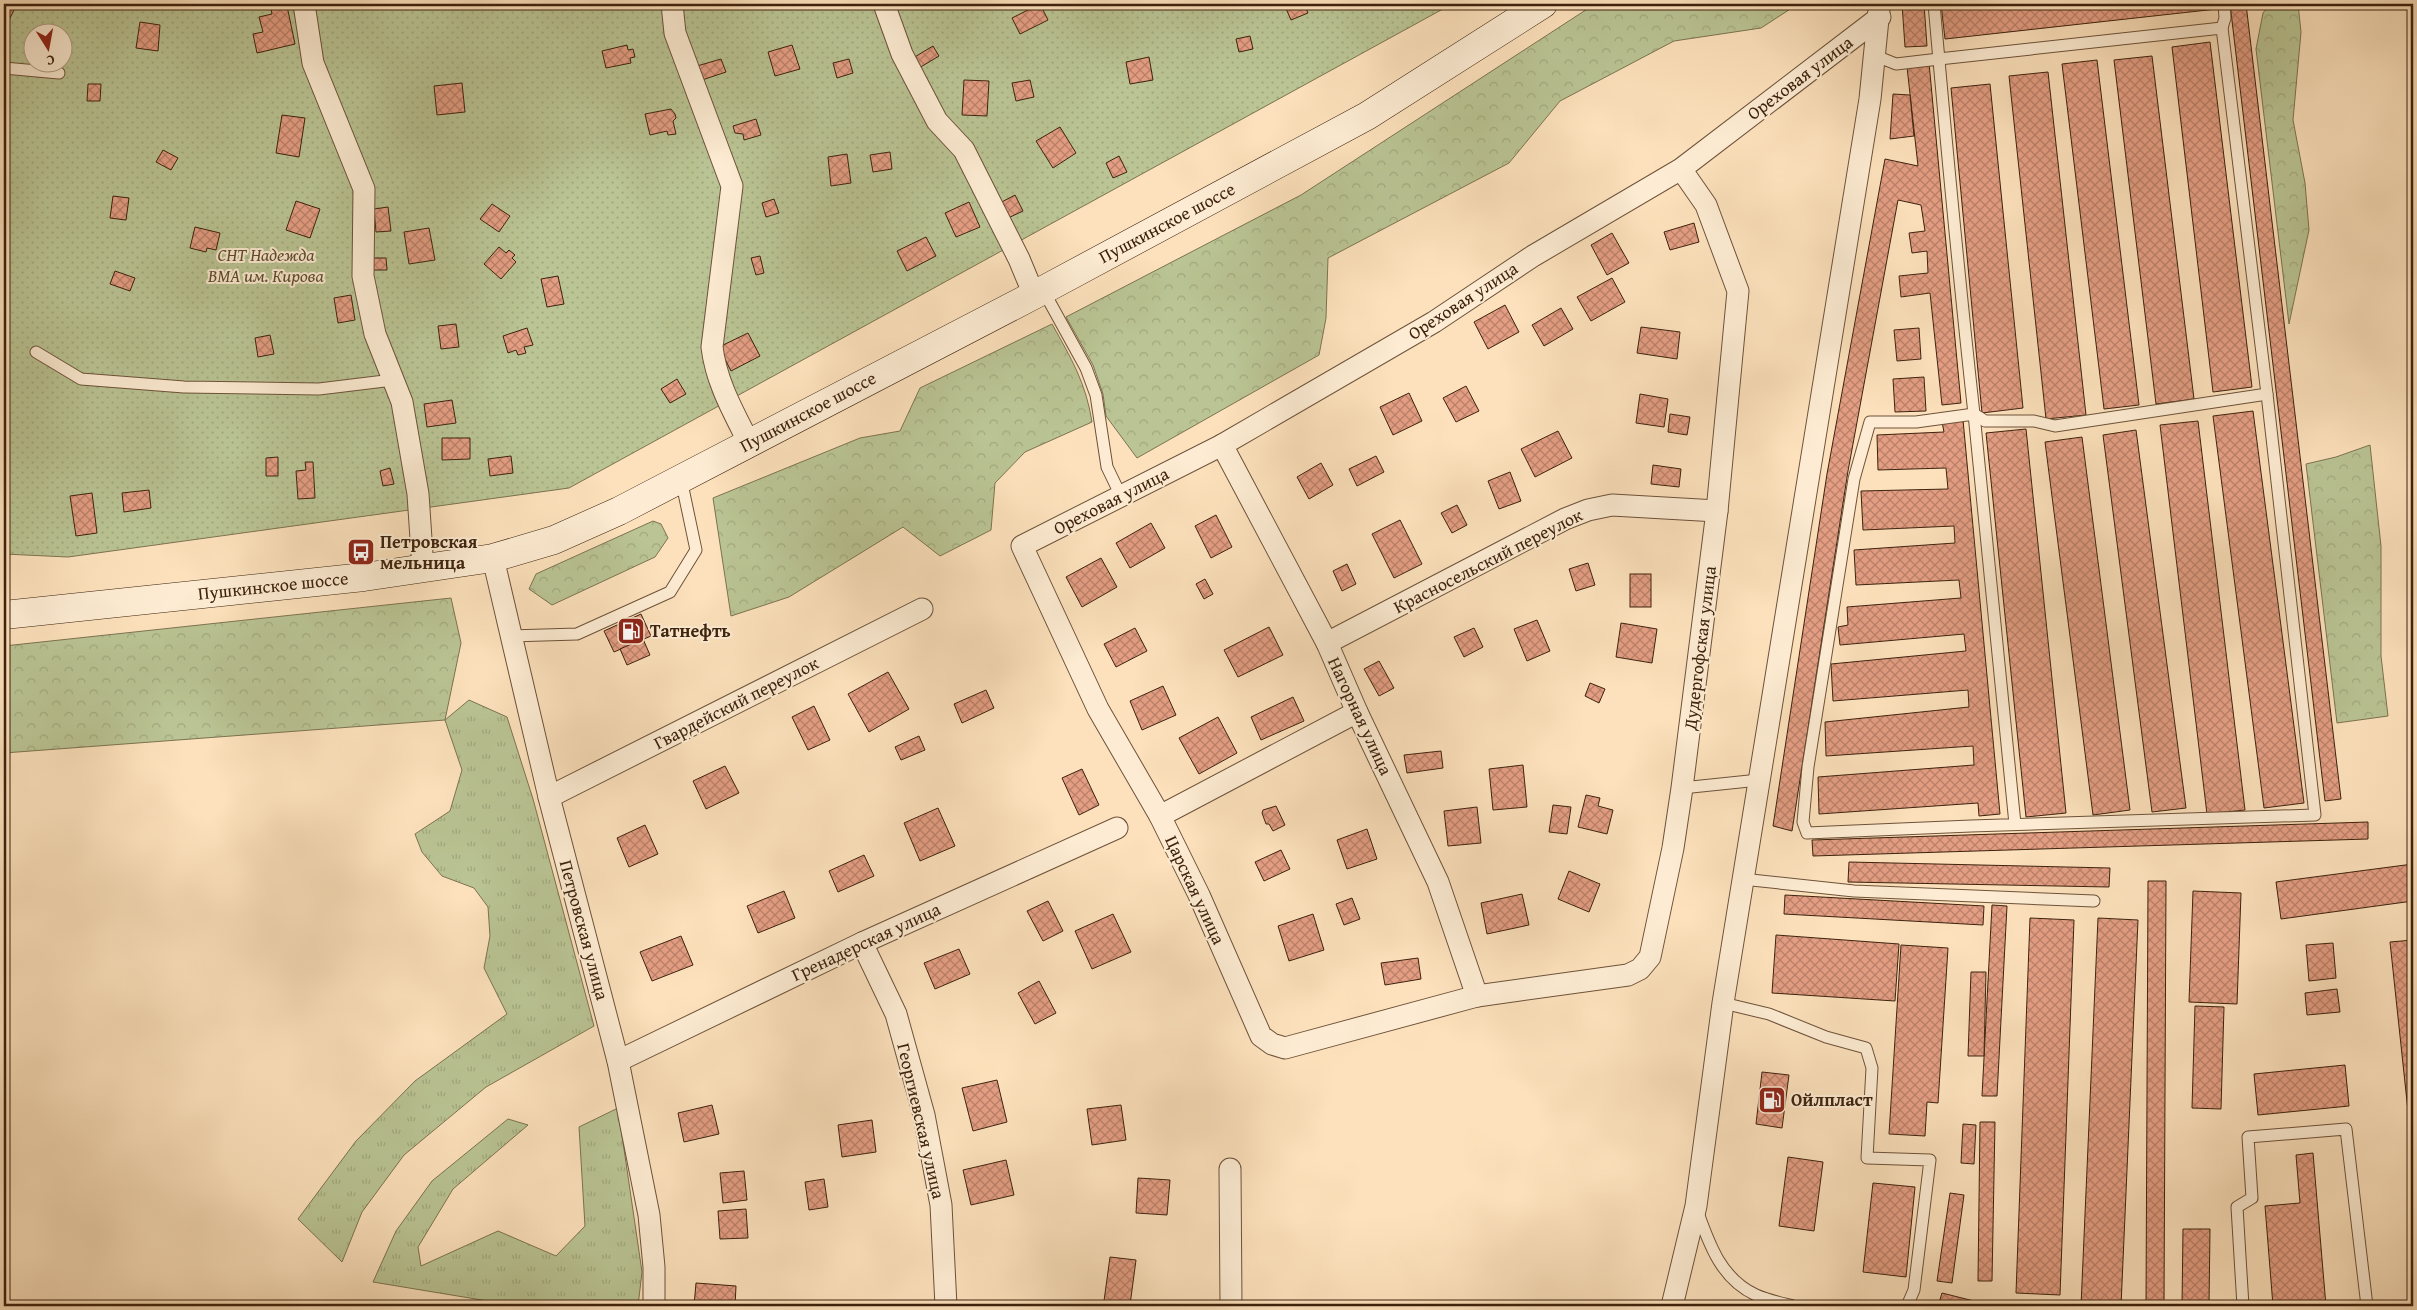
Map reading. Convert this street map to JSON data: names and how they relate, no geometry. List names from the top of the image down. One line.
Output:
{"streets":{"main road":["Пушкинское шоссе"],"street":["Ореховая улица","Красносельский переулок","Дудергофская улица","Гвардейский переулок","Нагорная улица","Царская улица","Петровская улица","Гренадерская улица","Георгиевская улица"]},"crossings":[["Ореховая улица","Дудергофская улица"],["Ореховая улица","Нагорная улица"],["Ореховая улица","Царская улица"],["Пушкинское шоссе","Петровская улица"],["Красносельский переулок","Дудергофская улица"],["Красносельский переулок","Нагорная улица"],["Дудергофская улица","Нагорная улица"],["Дудергофская улица","Царская улица"],["Гвардейский переулок","Петровская улица"],["Нагорная улица","Царская улица"],["Петровская улица","Гренадерская улица"],["Гренадерская улица","Георгиевская улица"]],"parks":["СНТ Надежда ВМА им. Кирова"],"places":{"bus stop":["Петровская мельница"],"fuel station":["Татнефть","Ойлпласт"]},"north":"bottom"}
